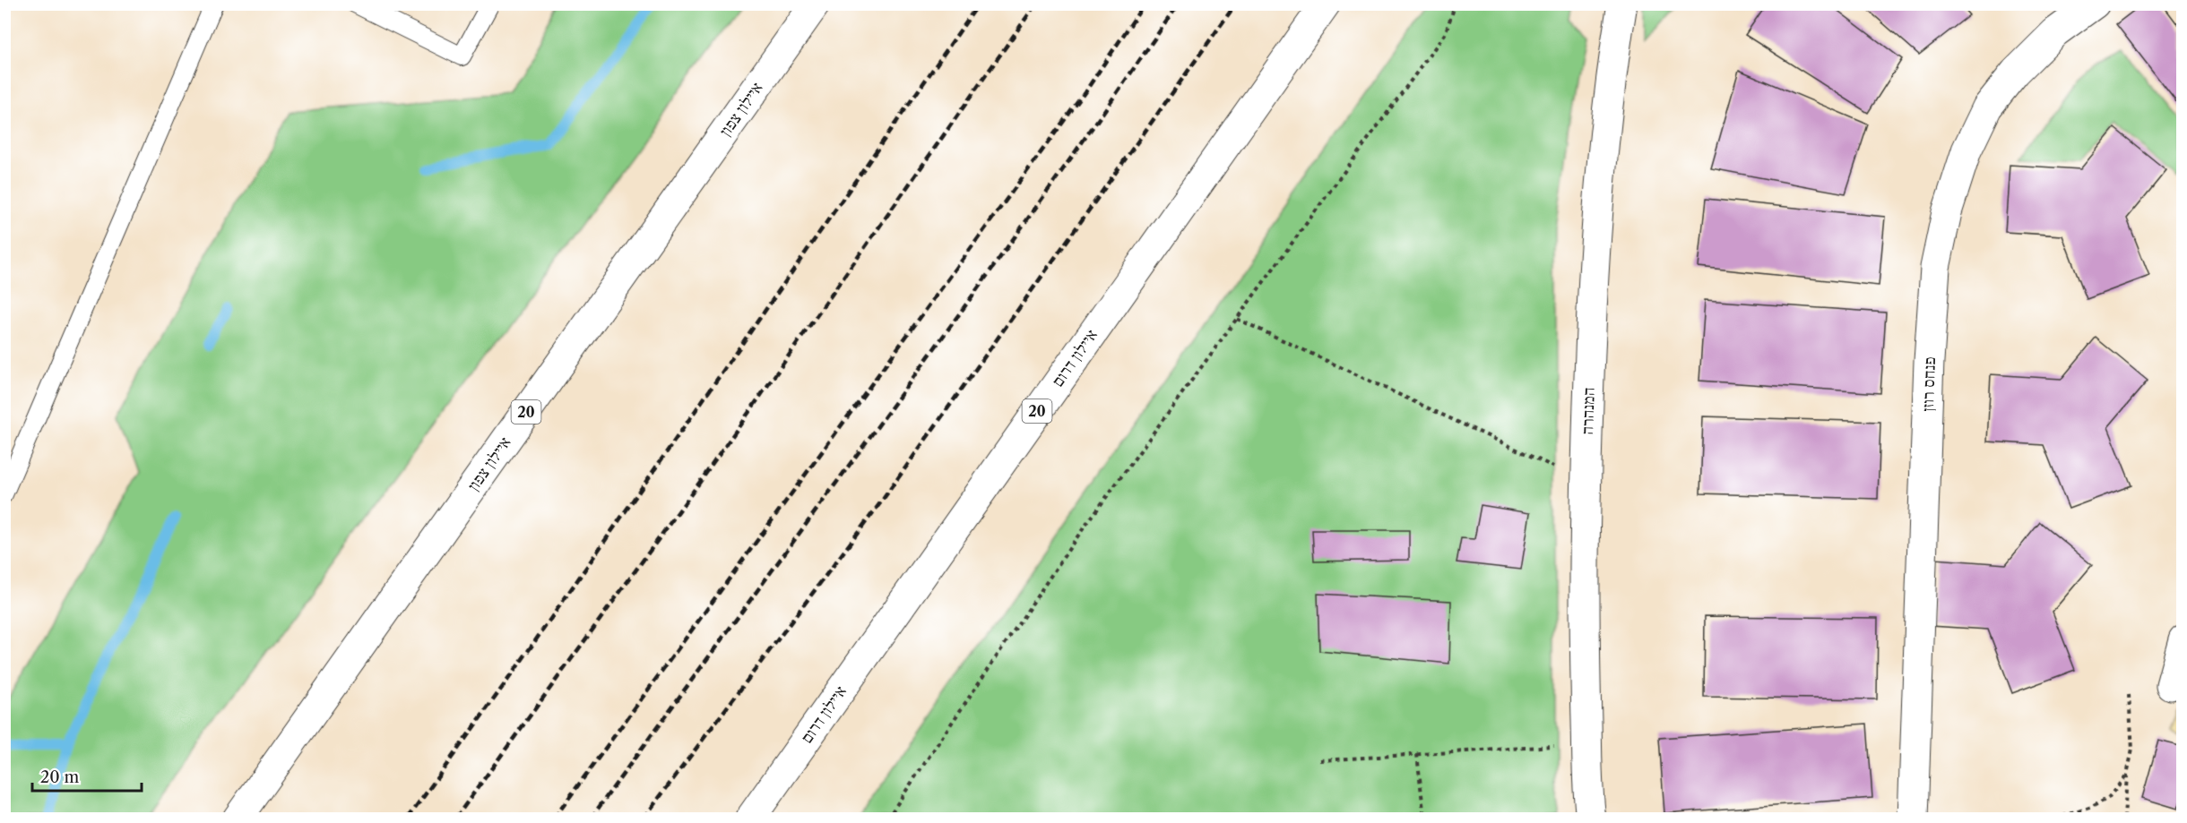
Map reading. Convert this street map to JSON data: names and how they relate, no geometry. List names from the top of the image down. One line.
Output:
{"streets":{"main road":["איילון צפון","איילון דרום","פנחס רוזן","20","המנהרה"]},"scale_bar":"20 m"}
